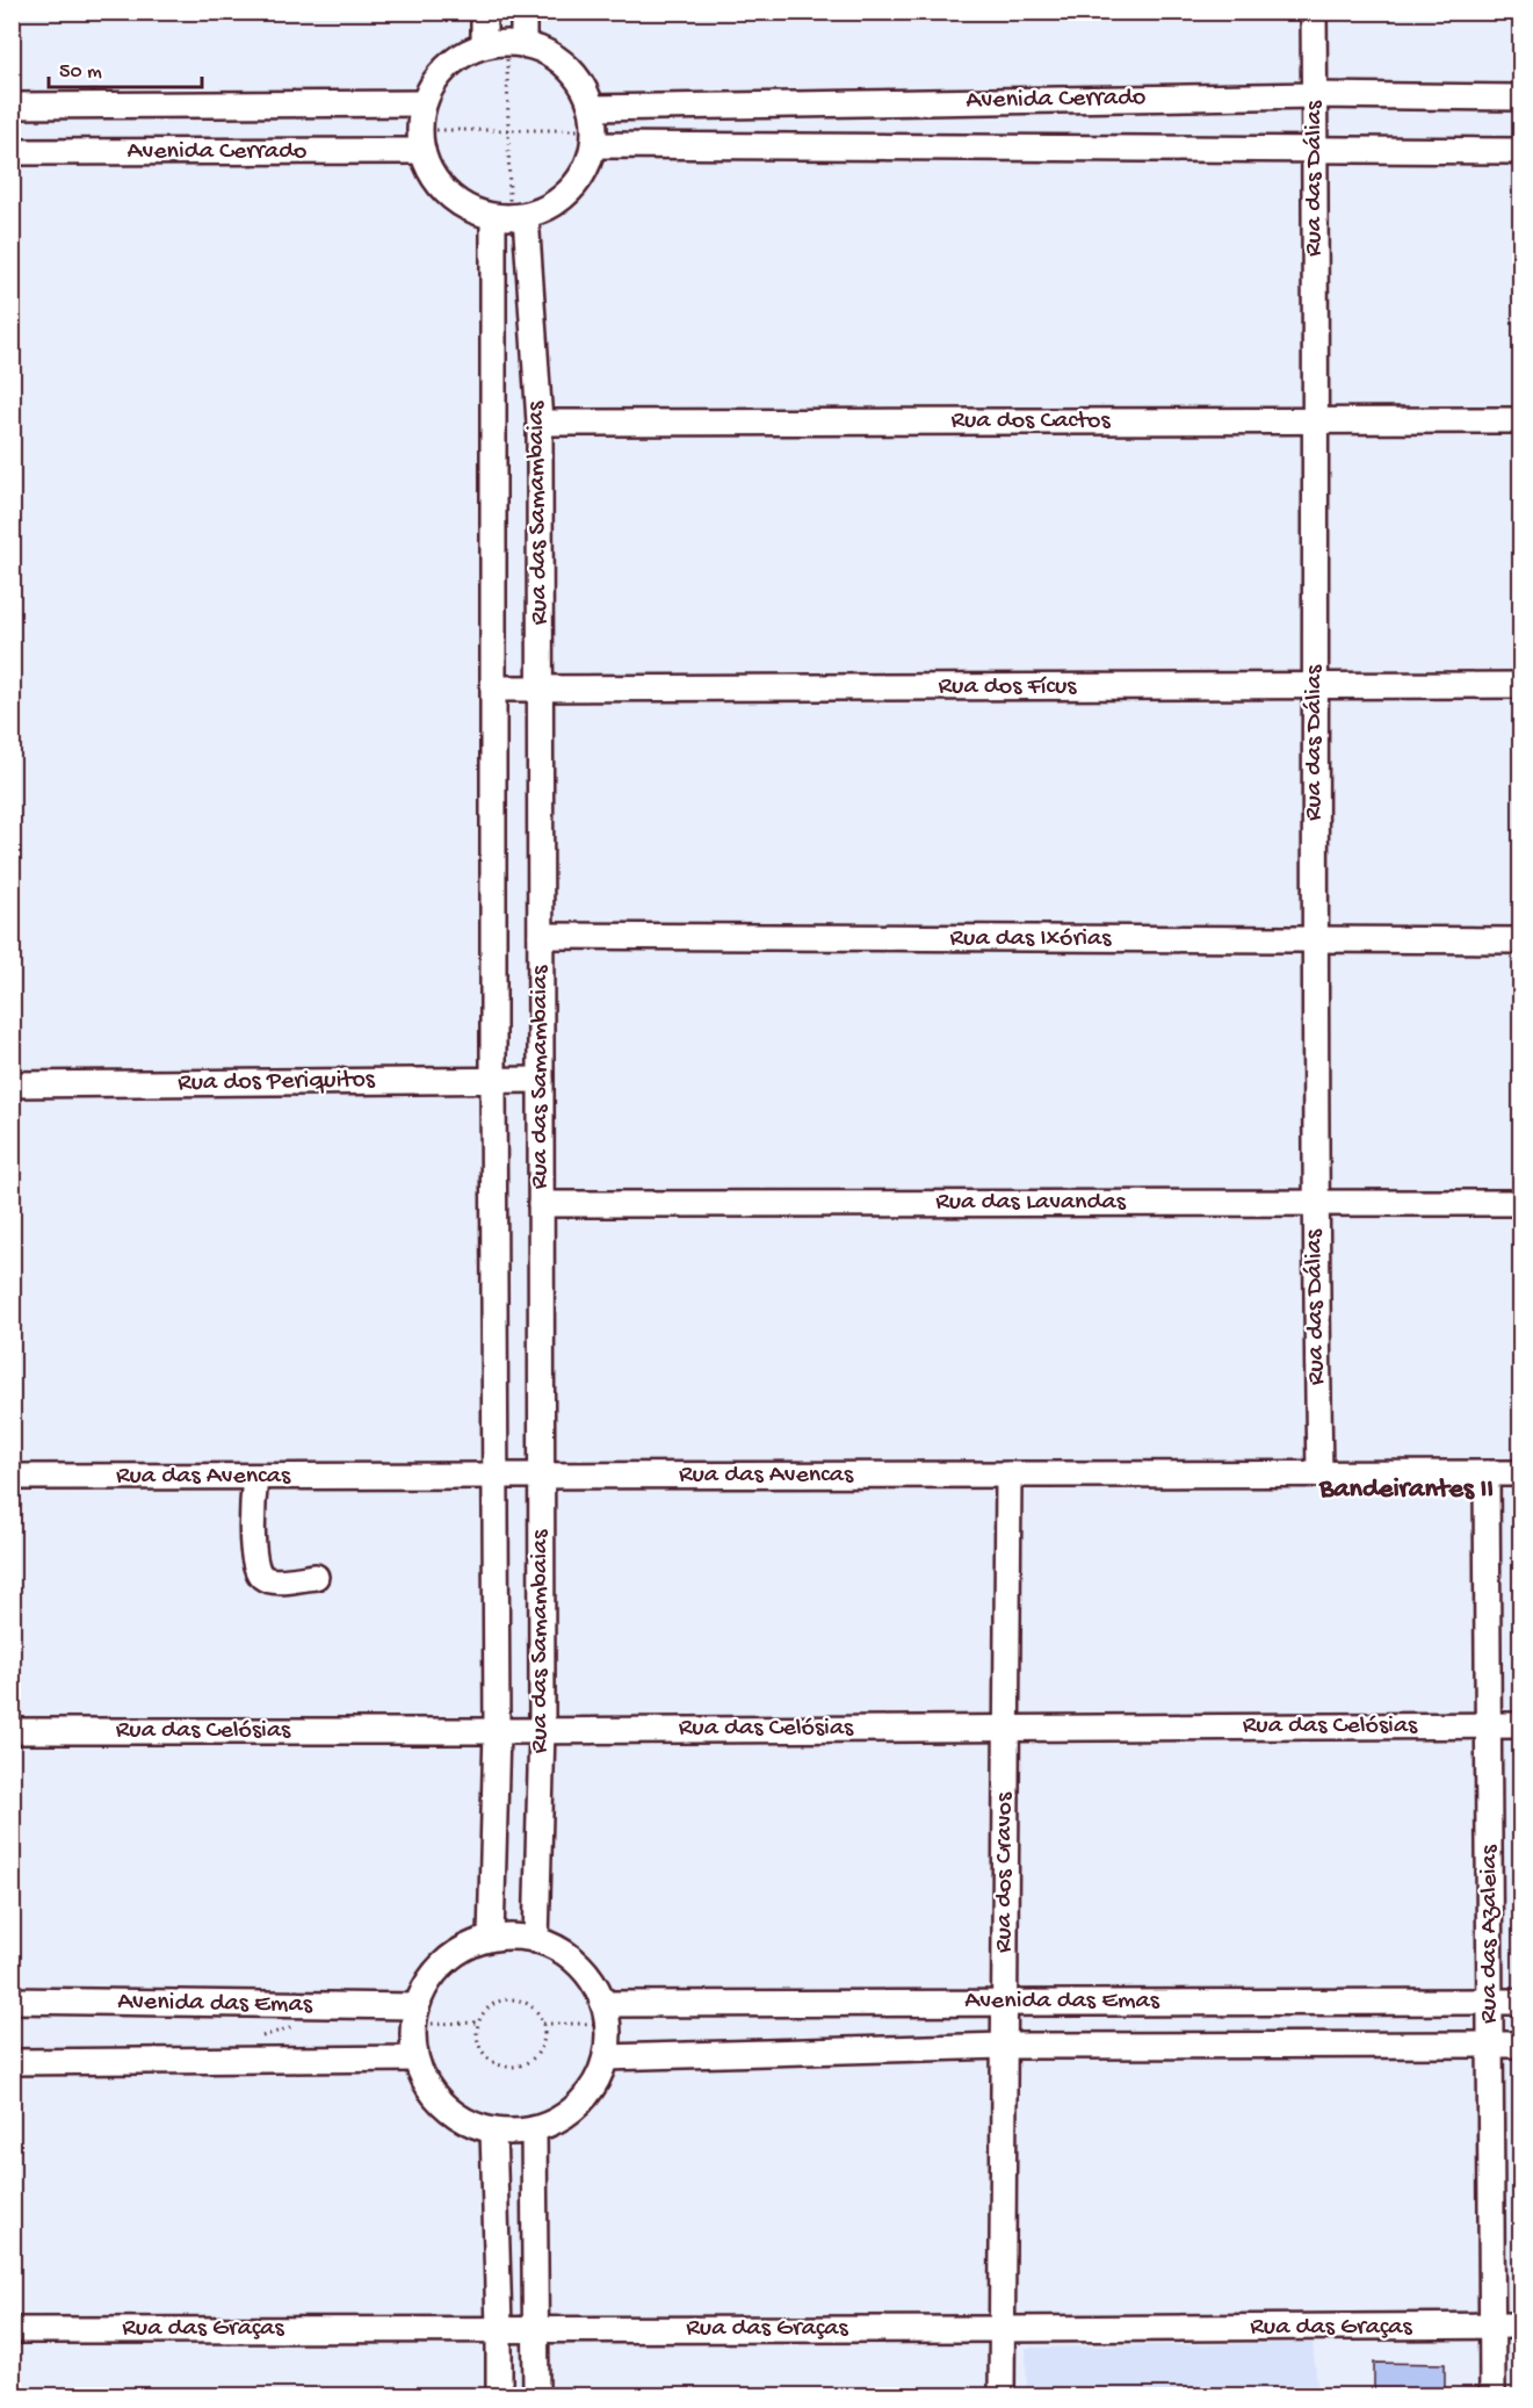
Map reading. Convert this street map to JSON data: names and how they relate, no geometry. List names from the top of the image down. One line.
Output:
{"streets":{"street":["Avenida Cerrado","Rua das Dálias","Rua dos Cactos","Rua das Samambaias","Rua dos Fícus","Rua das Ixórias","Rua dos Periquitos","Rua das Lavandas","Rua das Avencas","Rua das Celósias","Rua dos Cravos","Rua das Azaleias","Avenida das Emas","Rua das Graças"]},"crossings":[["Avenida Cerrado","Rua das Dálias"],["Rua das Dálias","Rua dos Cactos"],["Rua das Dálias","Rua dos Fícus"],["Rua das Dálias","Rua das Ixórias"],["Rua das Dálias","Rua das Lavandas"],["Rua das Dálias","Rua das Avencas"],["Rua dos Cactos","Rua das Samambaias"],["Rua das Samambaias","Rua dos Fícus"],["Rua das Samambaias","Rua das Ixórias"],["Rua das Samambaias","Rua dos Periquitos"],["Rua das Samambaias","Rua das Lavandas"],["Rua das Samambaias","Rua das Avencas"],["Rua das Samambaias","Rua das Celósias"],["Rua das Avencas","Rua dos Cravos"],["Rua das Avencas","Rua das Azaleias"],["Rua das Celósias","Rua dos Cravos"],["Rua das Celósias","Rua das Azaleias"],["Rua dos Cravos","Avenida das Emas"],["Rua dos Cravos","Rua das Graças"],["Rua das Azaleias","Avenida das Emas"],["Rua das Azaleias","Rua das Graças"]],"districts":["Bandeirantes II"],"scale_bar":"50 m"}
